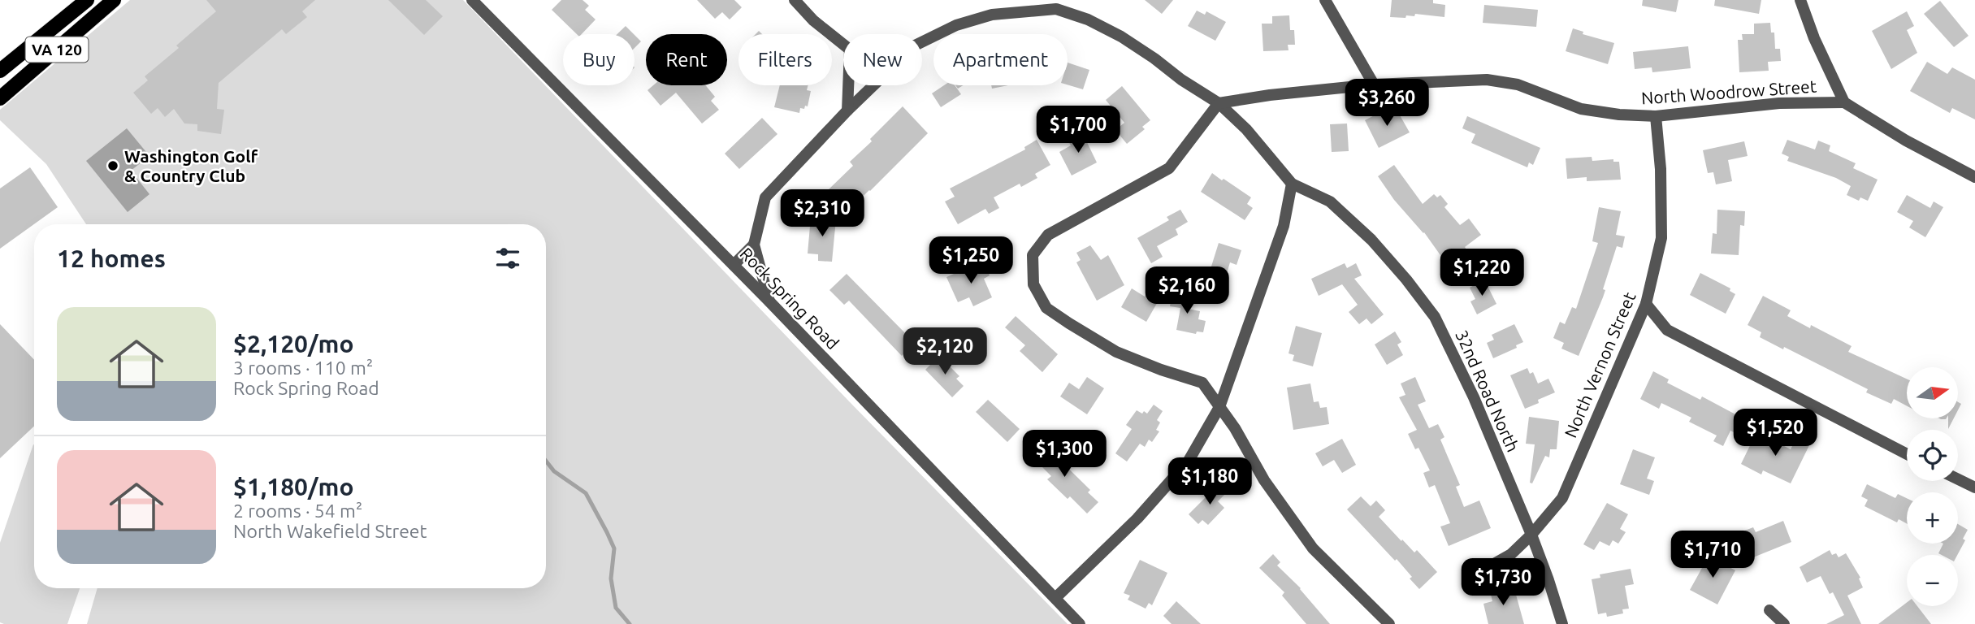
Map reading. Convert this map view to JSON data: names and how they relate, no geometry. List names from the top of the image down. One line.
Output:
{"streets":{"main road":["VA 120"],"street":["North Woodrow Street","Rock Spring Road","North Vernon Street","32nd Road North"]},"crossings":[["North Woodrow Street","North Vernon Street"],["North Woodrow Street","32nd Road North"],["North Vernon Street","32nd Road North"]],"places":["Washington Golf & Country Club"],"north":"right","page":{"chip":["Buy","Rent","Filters","New","Apartment"],"price":["$3,260","$1,700","$2,310","$1,250","$1,220","$2,160","$2,120","$1,520","$1,300","$1,180","$1,710","$1,730"],"heading":"12 homes","list":[{"name":"$2,120/mo","note":"3 rooms · 110 m² · Rock Spring Road"},{"name":"$1,180/mo","note":"2 rooms · 54 m² · North Wakefield Street"}],"map_buttons":["+","−"]}}
